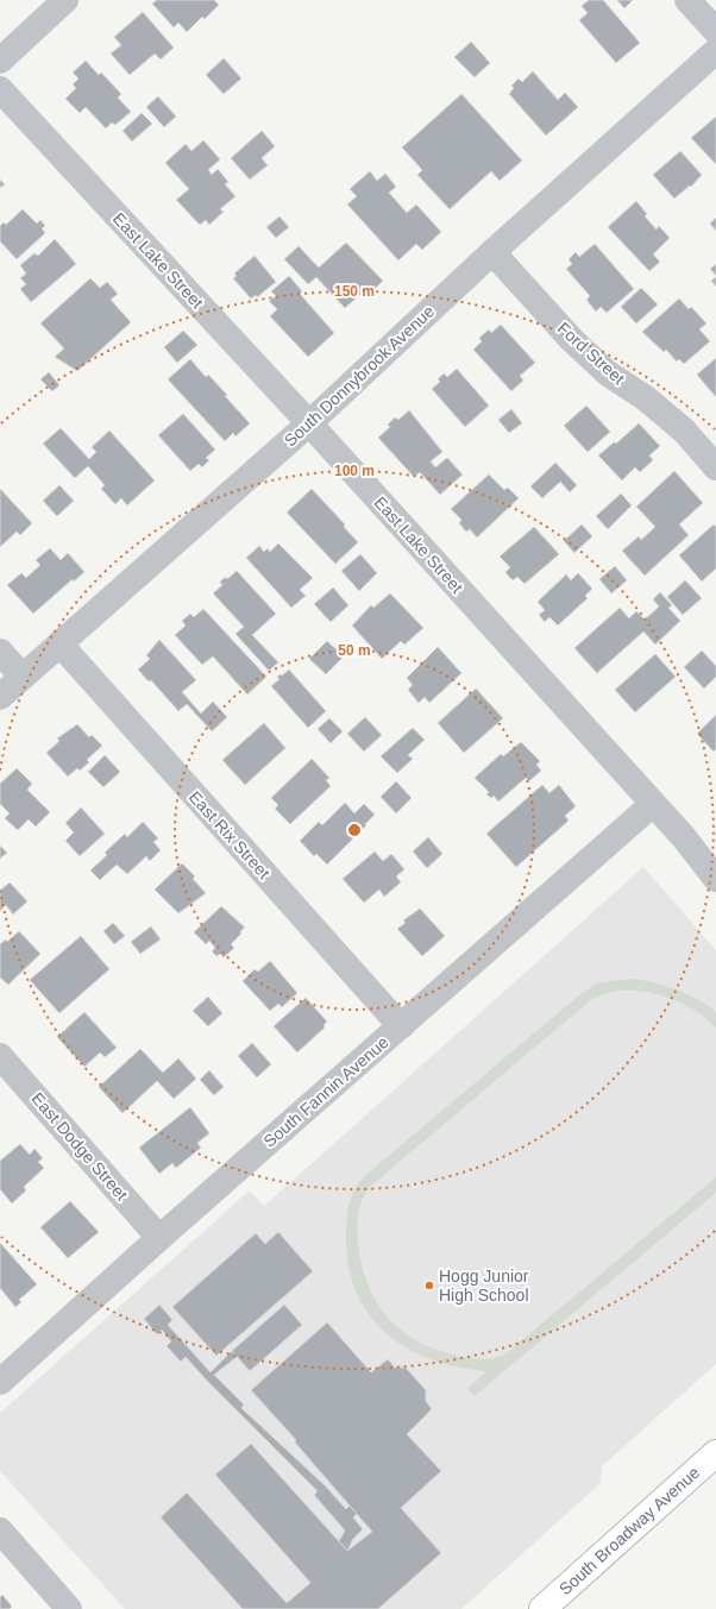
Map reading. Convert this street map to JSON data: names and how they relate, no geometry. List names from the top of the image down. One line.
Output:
{"streets":{"main road":["South Broadway Avenue"],"street":["East Lake Street","Ford Street","South Donnybrook Avenue","East Rix Street","South Fannin Avenue","East Dodge Street"]},"crossings":[["East Lake Street","South Donnybrook Avenue"],["East Lake Street","South Fannin Avenue"],["Ford Street","South Donnybrook Avenue"],["South Donnybrook Avenue","East Rix Street"],["East Rix Street","South Fannin Avenue"],["South Fannin Avenue","East Dodge Street"]],"places":["Hogg Junior High School"],"rings":["150 m","100 m","50 m"]}
